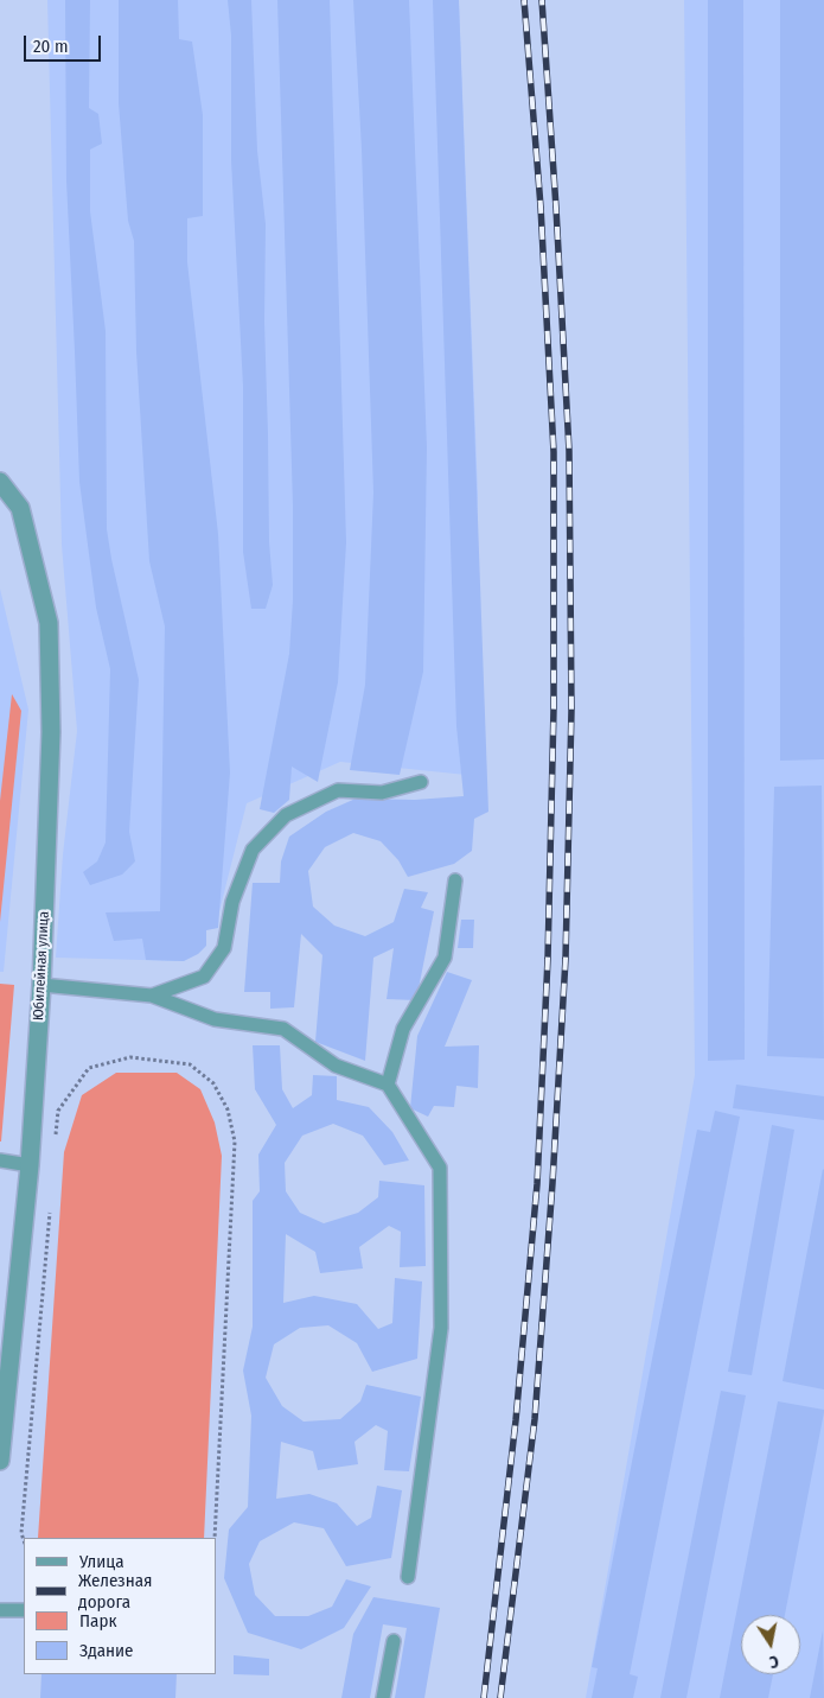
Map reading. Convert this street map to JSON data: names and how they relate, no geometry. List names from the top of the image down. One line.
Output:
{"streets":{"street":["Юбилейная улица"]},"legend":["Улица","Железная дорога","Парк","Здание"],"scale_bar":"20 m","north":"bottom"}
